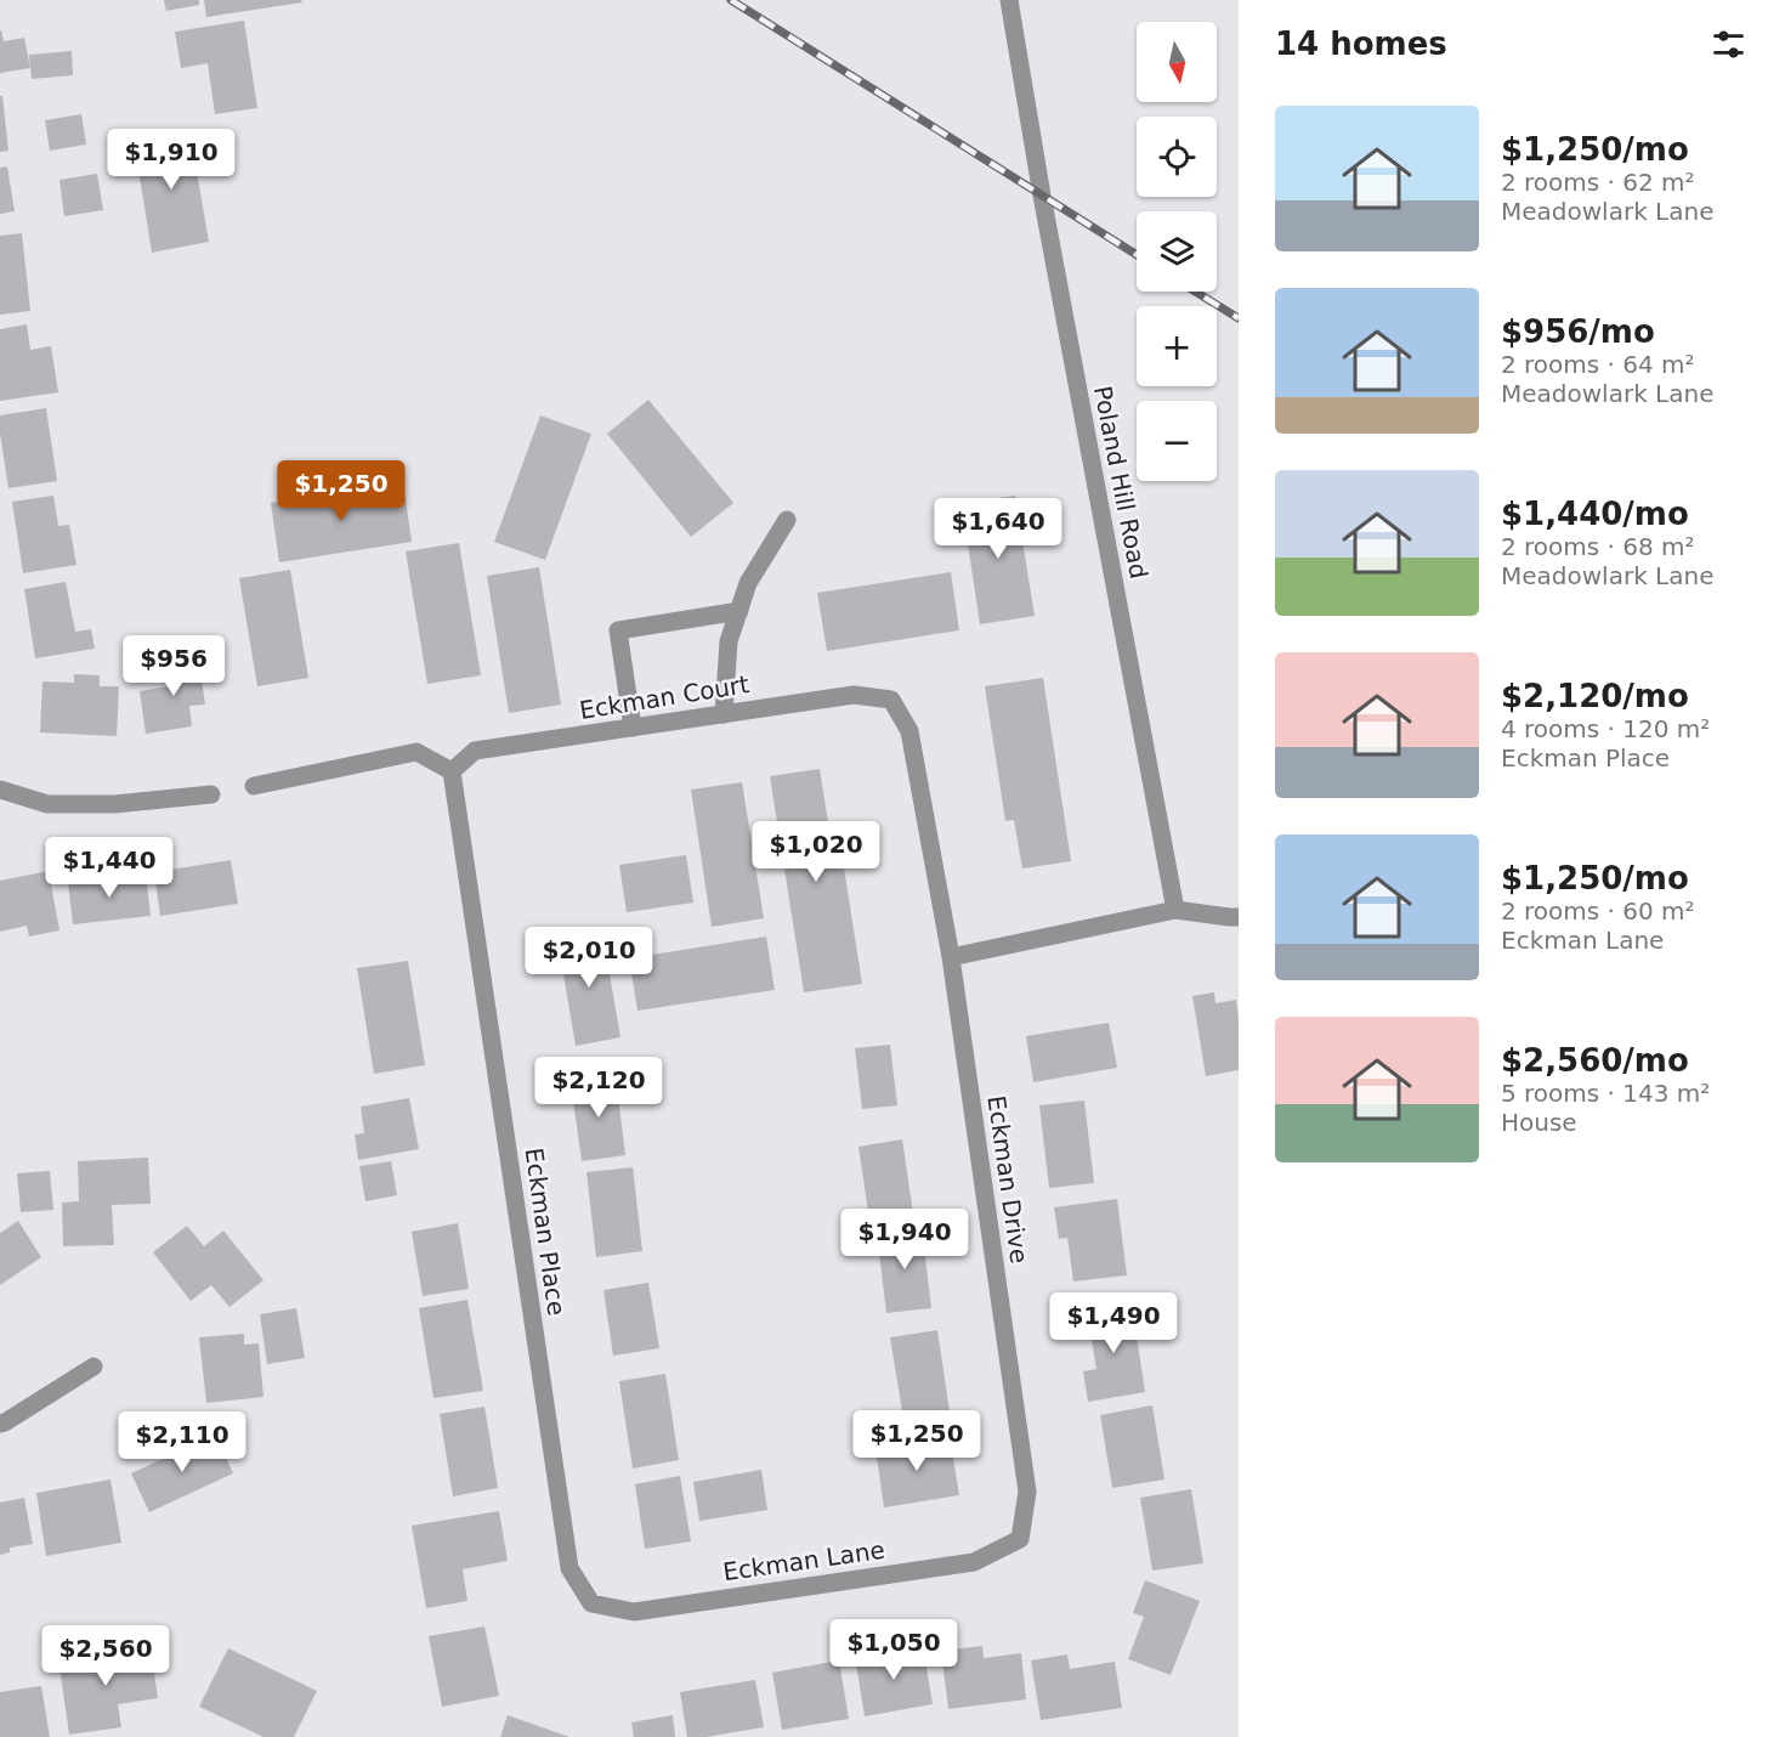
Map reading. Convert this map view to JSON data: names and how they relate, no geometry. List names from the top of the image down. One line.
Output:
{"streets":{"street":["Poland Hill Road","Eckman Court","Eckman Drive","Eckman Place","Eckman Lane"]},"crossings":[["Eckman Court","Eckman Drive"],["Eckman Court","Eckman Place"],["Eckman Drive","Eckman Lane"],["Eckman Place","Eckman Lane"]],"north":"bottom","page":{"heading":"14 homes","map_buttons":["+","−"],"list":[{"name":"$1,250/mo","note":"2 rooms · 62 m² · Meadowlark Lane"},{"name":"$956/mo","note":"2 rooms · 64 m² · Meadowlark Lane"},{"name":"$1,440/mo","note":"2 rooms · 68 m² · Meadowlark Lane"},{"name":"$2,120/mo","note":"4 rooms · 120 m² · Eckman Place"},{"name":"$1,250/mo","note":"2 rooms · 60 m² · Eckman Lane"},{"name":"$2,560/mo","note":"5 rooms · 143 m² · House"}],"price":["$1,910","$1,250","$1,640","$956","$1,020","$1,440","$2,010","$2,120","$1,940","$1,490","$1,250","$2,110","$1,050","$2,560"]}}
